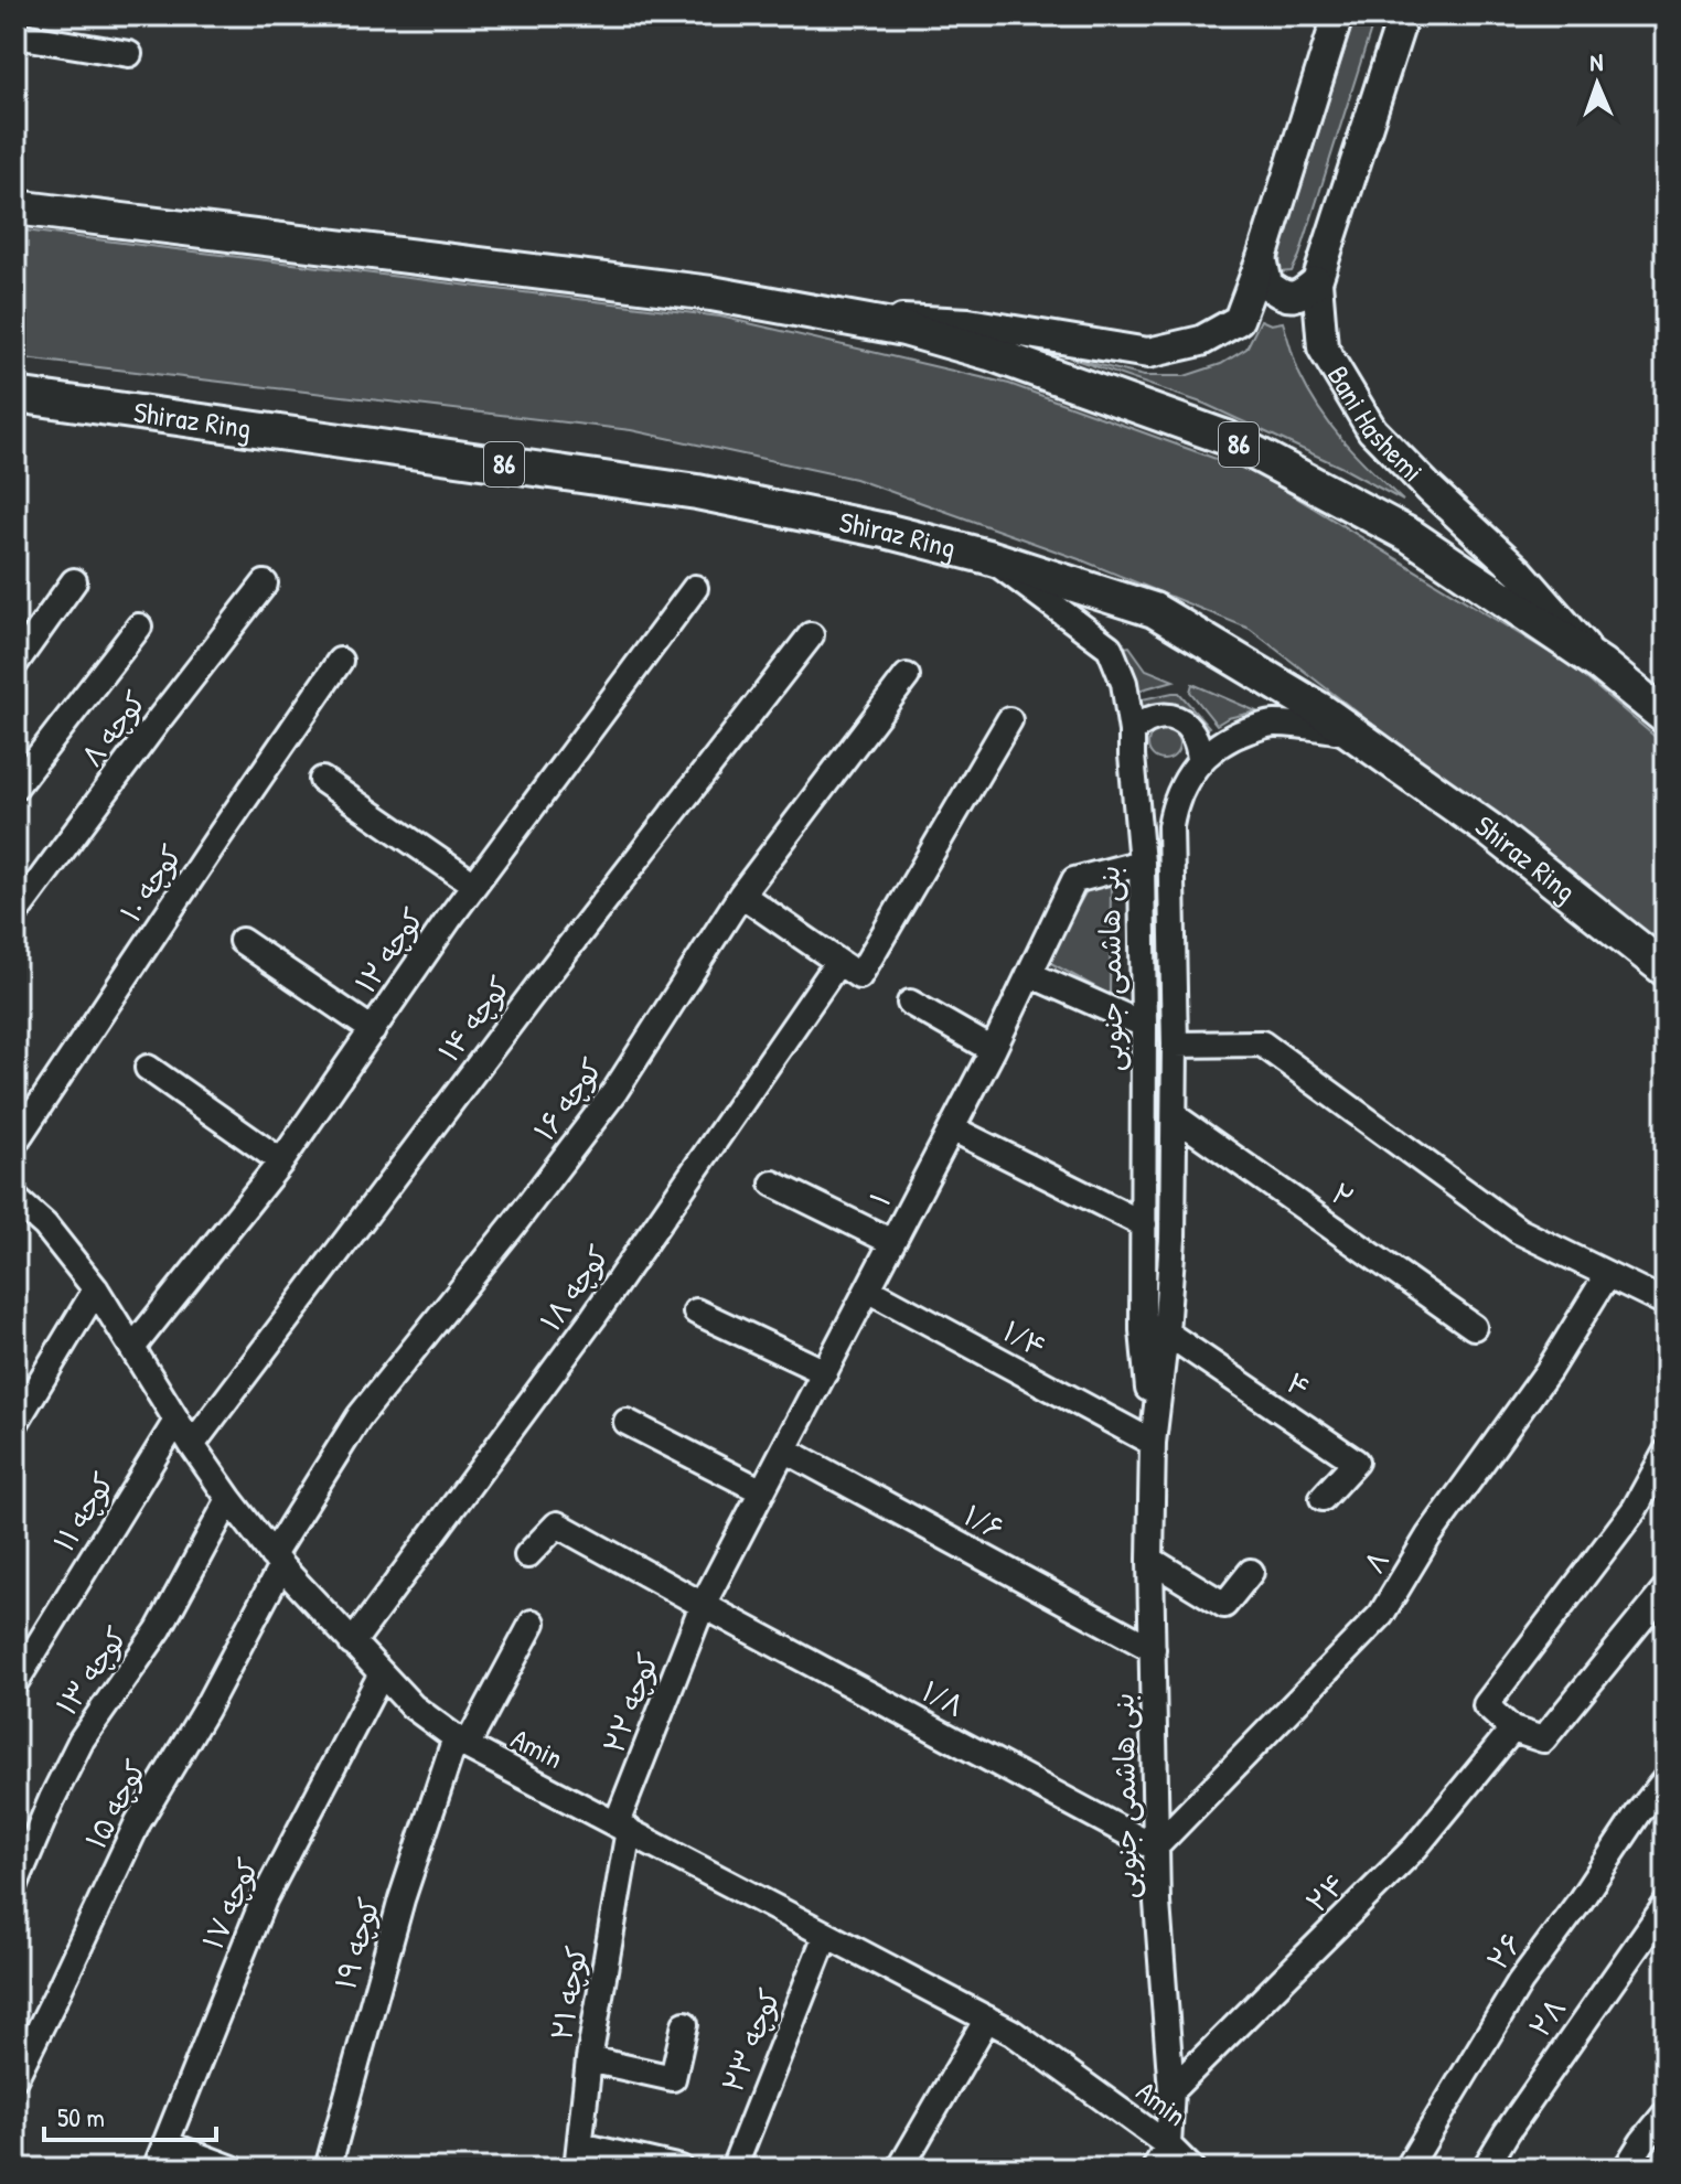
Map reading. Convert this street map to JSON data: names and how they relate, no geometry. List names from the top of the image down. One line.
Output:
{"streets":{"highway":["Shiraz Ring","86"],"main road":["Bani Hashemi"],"street":["کوچه ۸","کوچه ۱۰","کوچه ۱۲","بنی هاشمی جنوبی","کوچه ۱۴","کوچه ۱۶","۲","۱","کوچه ۱۸","۱/۴","۴","کوچه ۱۱","۱/۶","۸","کوچه ۱۳","۱/۸","کوچه ۲۲","Amin","کوچه ۱۵","۲۴","کوچه ۱۷","کوچه ۱۹","۲۶","کوچه ۲۱","۲۸","کوچه ۲۳"]},"crossings":[["Shiraz Ring","بنی هاشمی جنوبی"],["Bani Hashemi","86"],["کوچه ۱۲","Amin"],["بنی هاشمی جنوبی","۲"],["بنی هاشمی جنوبی","۱"],["بنی هاشمی جنوبی","۱/۴"],["بنی هاشمی جنوبی","۴"],["بنی هاشمی جنوبی","۱/۶"],["بنی هاشمی جنوبی","۸"],["بنی هاشمی جنوبی","۱/۸"],["بنی هاشمی جنوبی","Amin"],["بنی هاشمی جنوبی","۲۴"],["کوچه ۱۴","Amin"],["کوچه ۱۶","Amin"],["کوچه ۱۶","کوچه ۱۵"],["۱","۱/۴"],["۱","۱/۶"],["۱","۱/۸"],["۱","کوچه ۲۲"],["کوچه ۱۸","Amin"],["کوچه ۱۱","Amin"],["۸","۱/۸"],["کوچه ۱۳","Amin"],["۱/۸","کوچه ۲۲"],["کوچه ۲۲","Amin"],["کوچه ۲۲","کوچه ۲۱"],["Amin","کوچه ۱۵"],["Amin","کوچه ۱۷"],["Amin","کوچه ۱۹"],["Amin","کوچه ۲۱"],["Amin","کوچه ۲۳"]],"scale_bar":"50 m","north":"top"}
